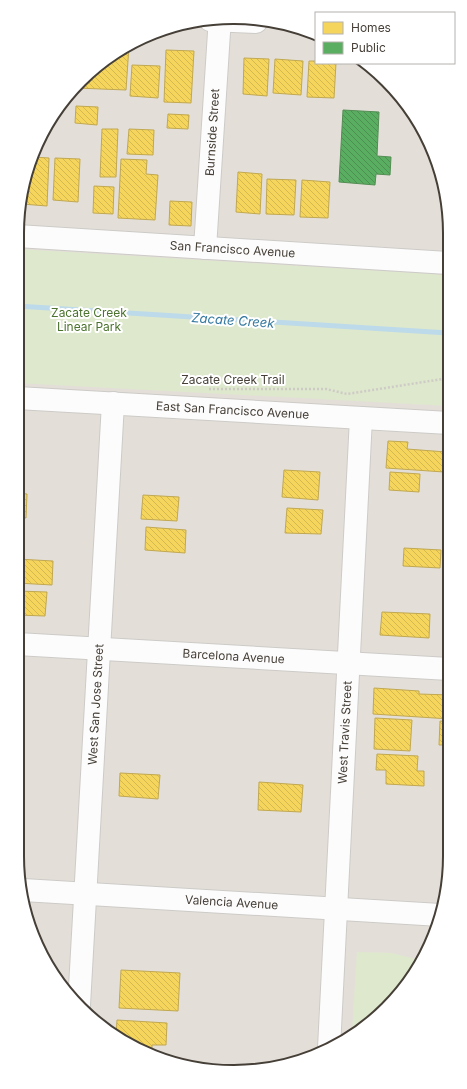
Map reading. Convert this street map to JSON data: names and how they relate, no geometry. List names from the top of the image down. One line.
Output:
{"streets":{"street":["Burnside Street","San Francisco Avenue","East San Francisco Avenue","Barcelona Avenue","West San Jose Street","West Travis Street","Valencia Avenue"],"path":["Zacate Creek Trail"]},"crossings":[["Burnside Street","San Francisco Avenue"],["East San Francisco Avenue","West San Jose Street"],["East San Francisco Avenue","West Travis Street"],["Barcelona Avenue","West San Jose Street"],["Barcelona Avenue","West Travis Street"],["West San Jose Street","Valencia Avenue"],["West Travis Street","Valencia Avenue"]],"water":["Zacate Creek"],"parks":["Zacate Creek Linear Park"],"legend":["Homes","Public"]}
